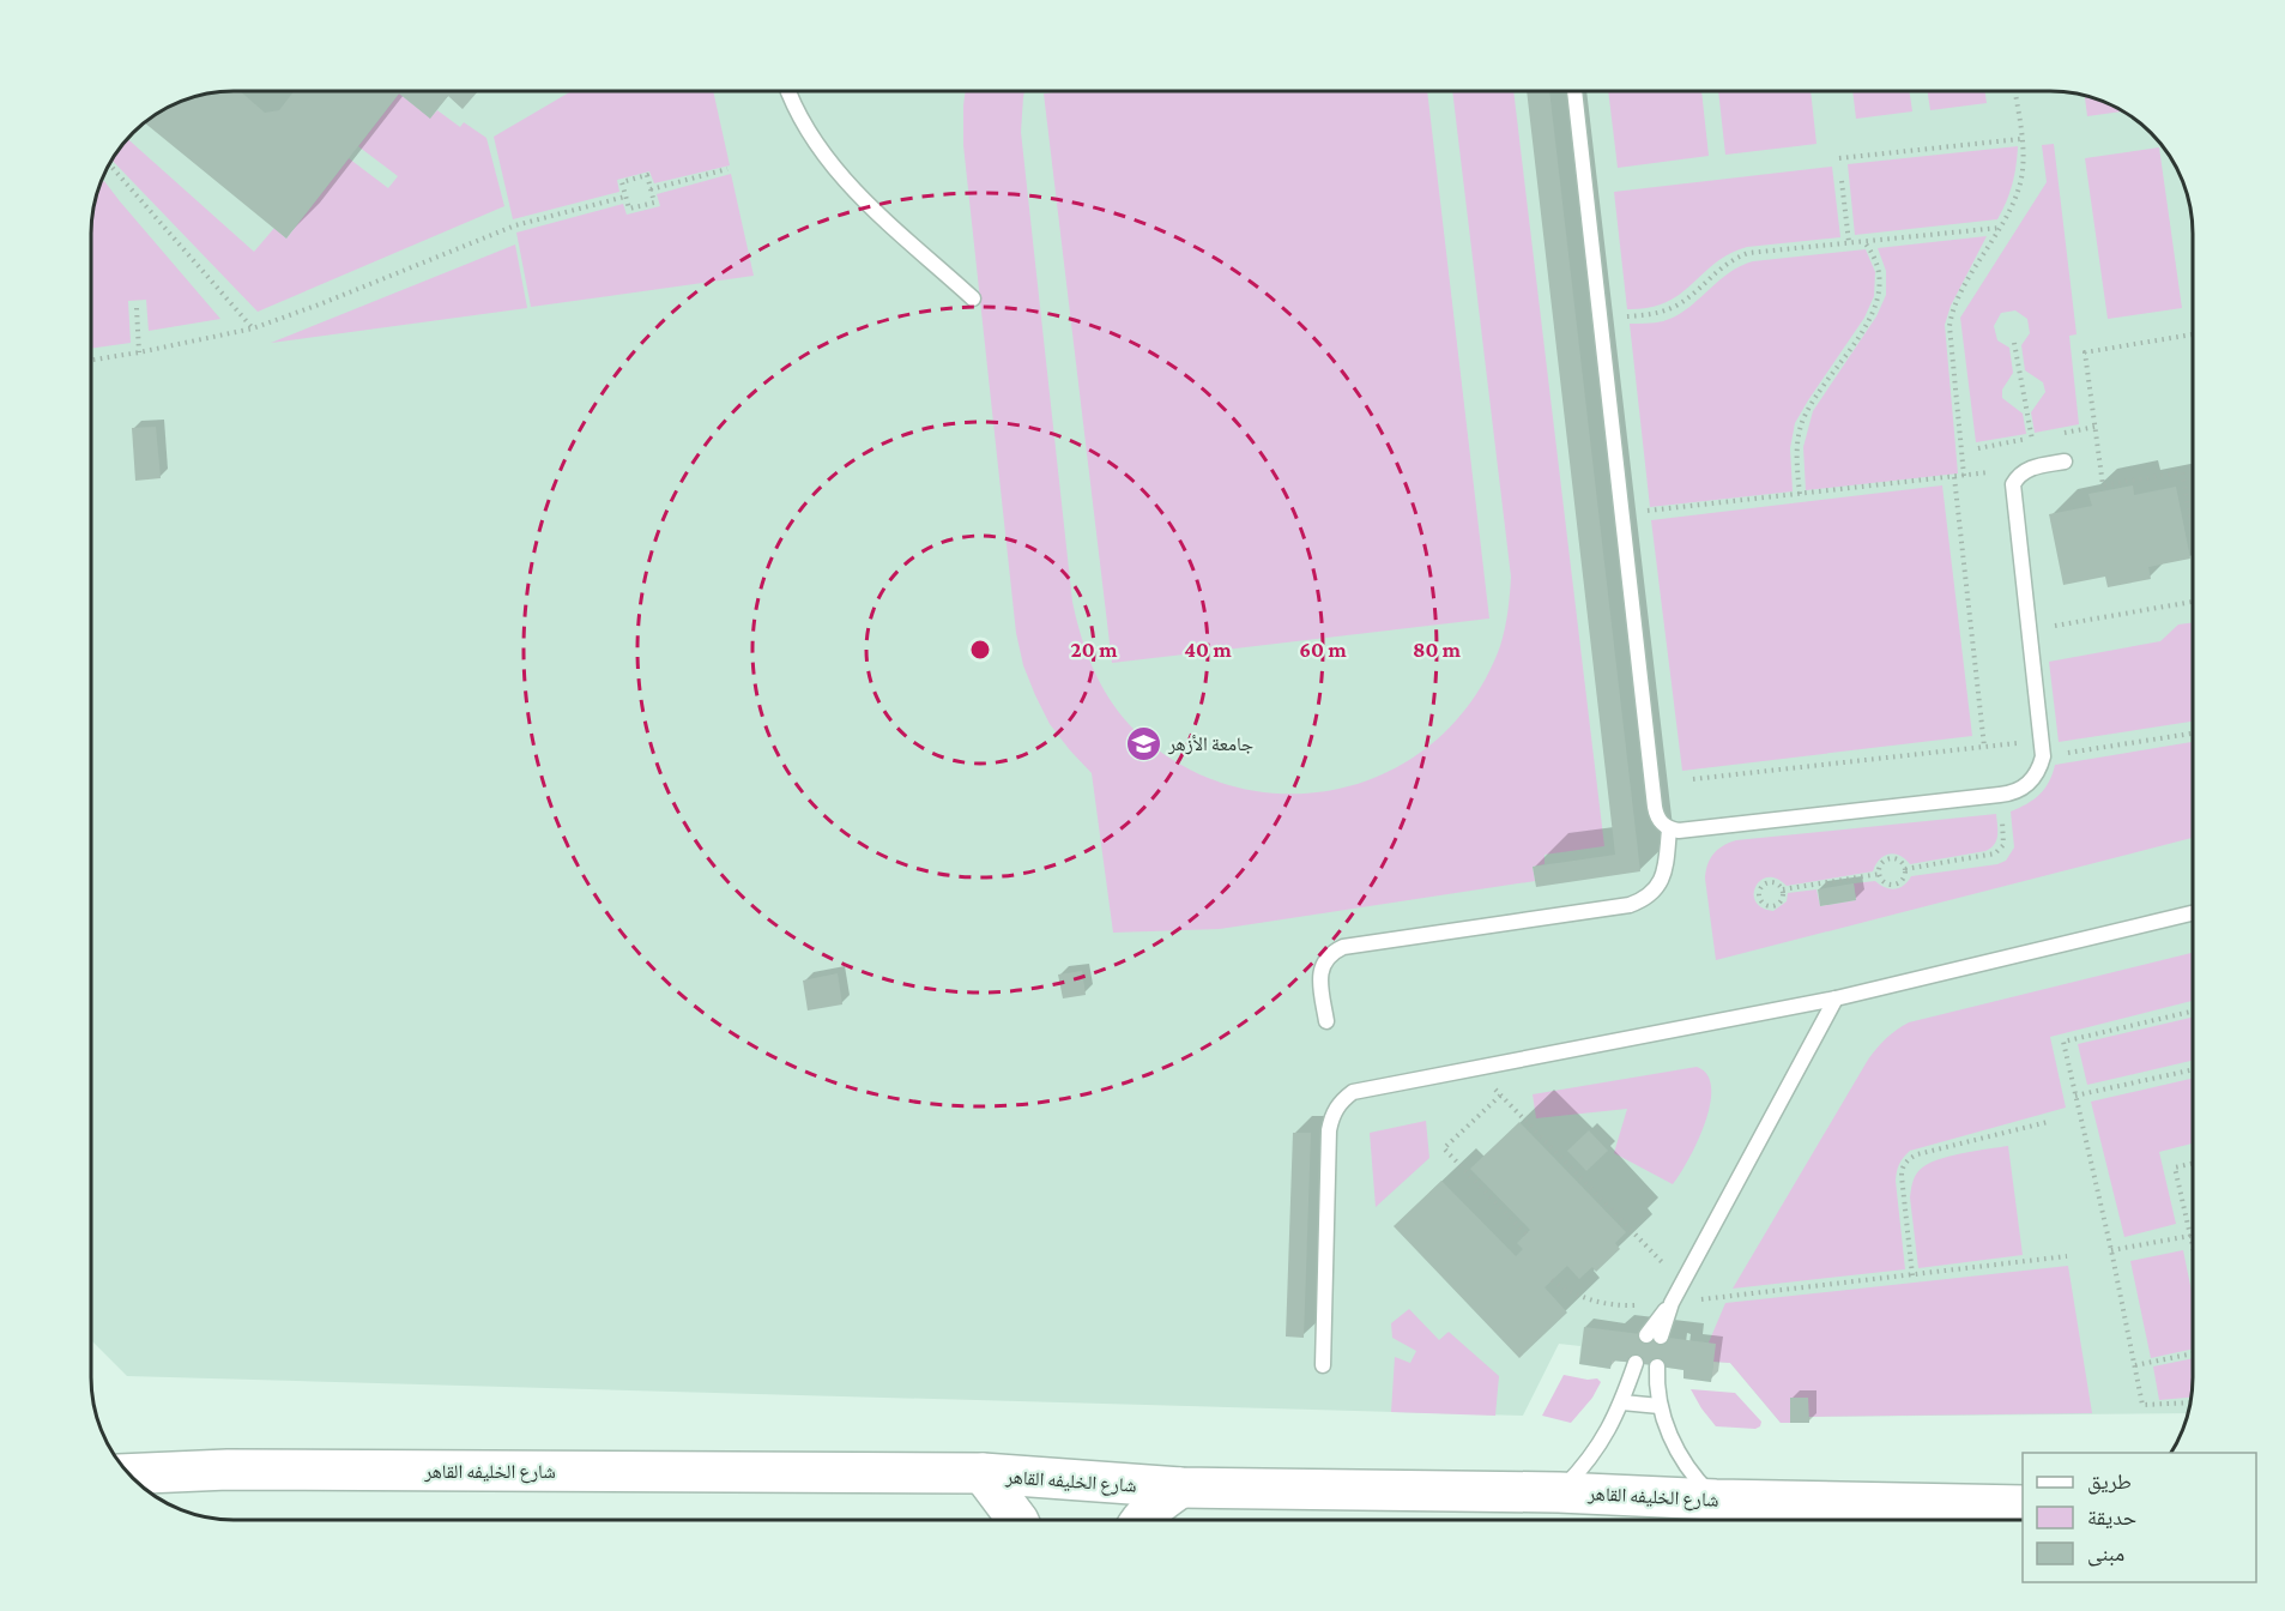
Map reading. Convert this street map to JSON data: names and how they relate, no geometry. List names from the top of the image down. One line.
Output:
{"streets":{"main road":["شارع الخليفه القاهر"]},"places":{"school or university":["جامعة الأزهر"]},"legend":["طريق","حديقة","مبنى"],"rings":["20 m","40 m","60 m","80 m"]}
